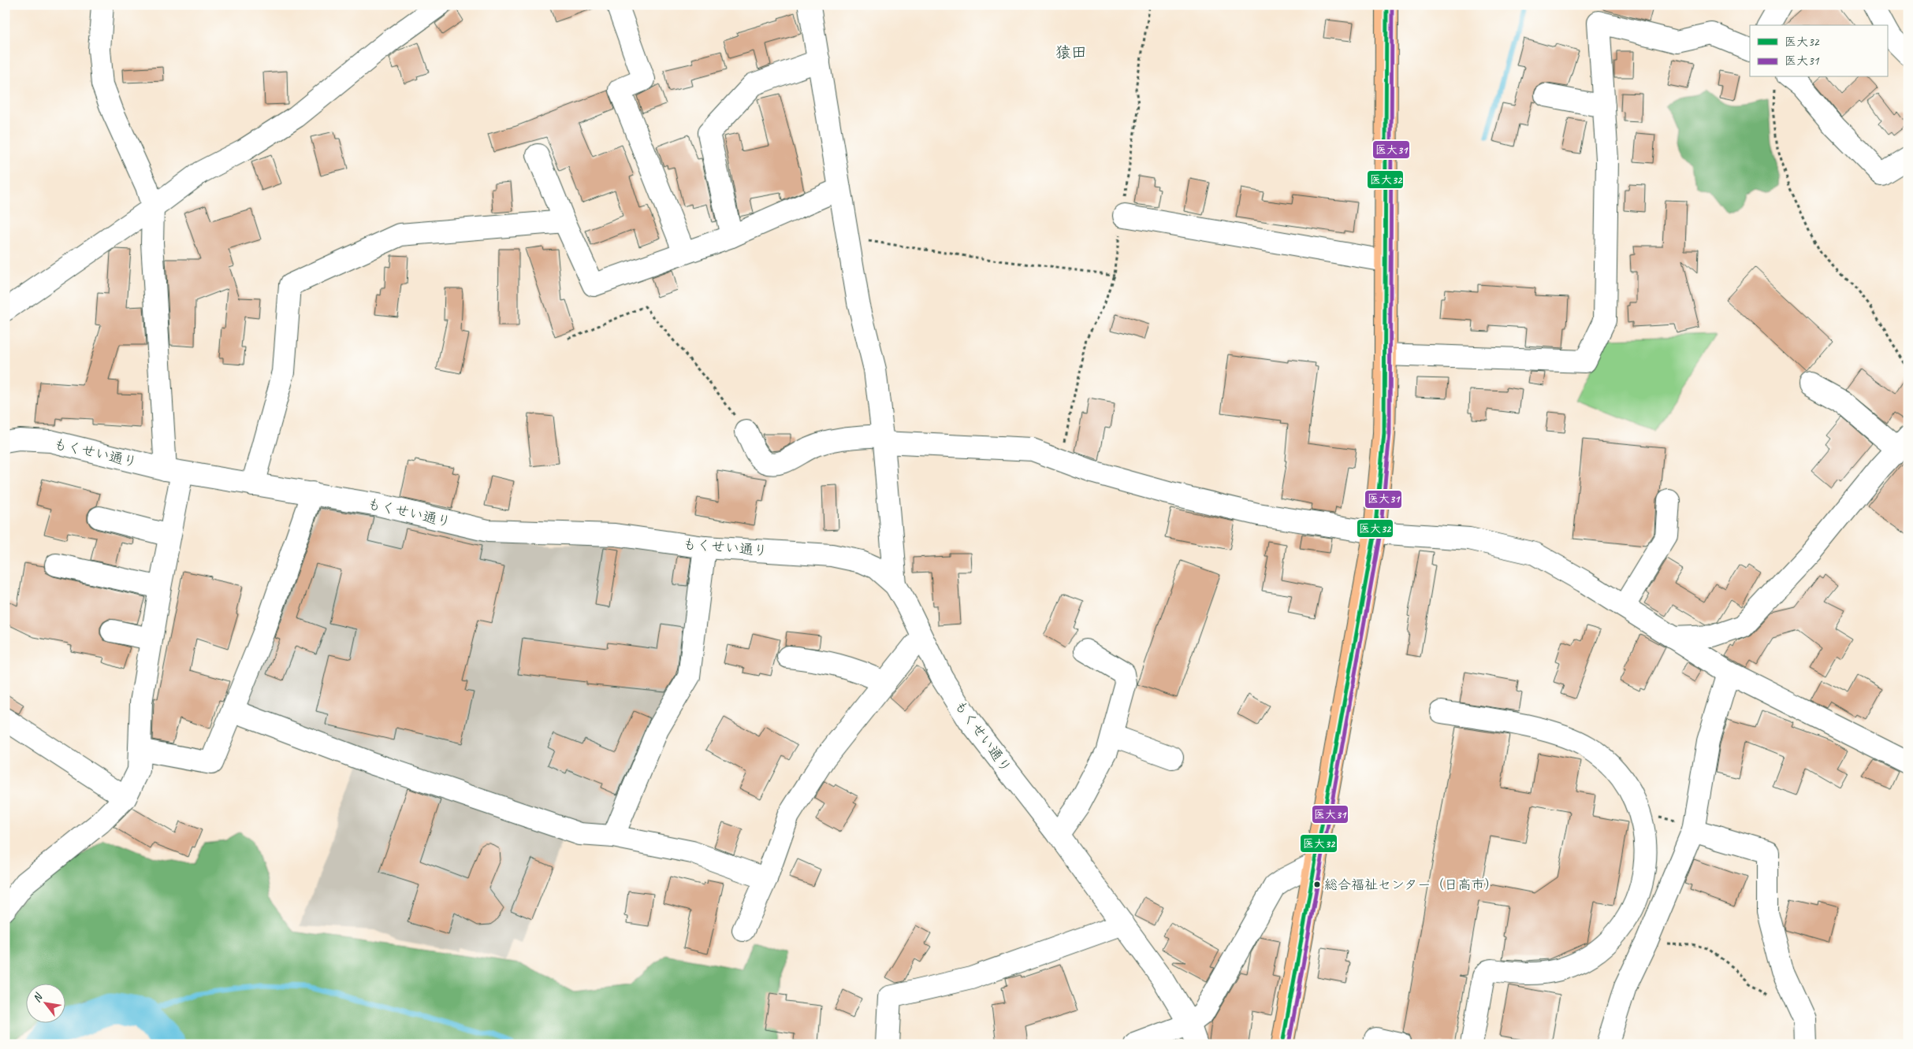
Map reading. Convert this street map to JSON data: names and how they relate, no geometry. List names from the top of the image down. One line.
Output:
{"streets":{"street":["もくせい通り"]},"districts":["猿田"],"places":["総合福祉センター（日高市）"],"lines":["transit line 医大32","transit line 医大31"],"legend":["医大32","医大31"],"north":"top left"}
